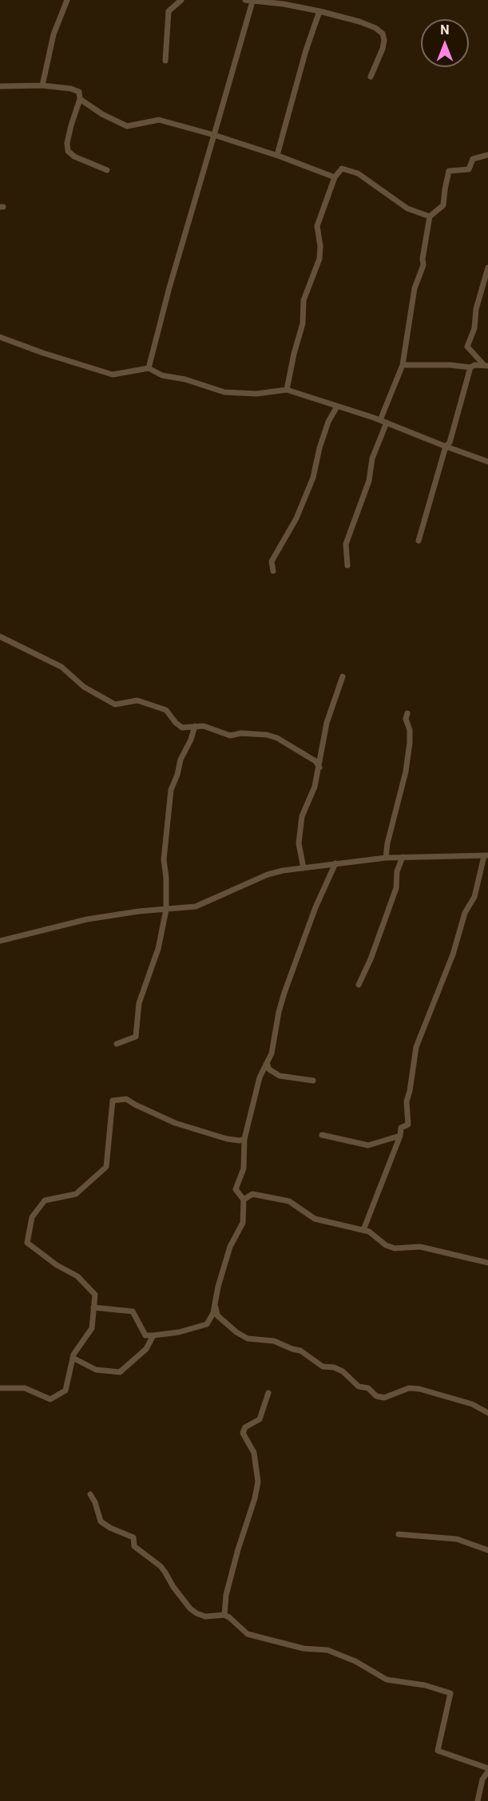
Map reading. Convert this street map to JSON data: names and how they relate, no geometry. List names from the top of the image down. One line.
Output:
{"north":"top"}
